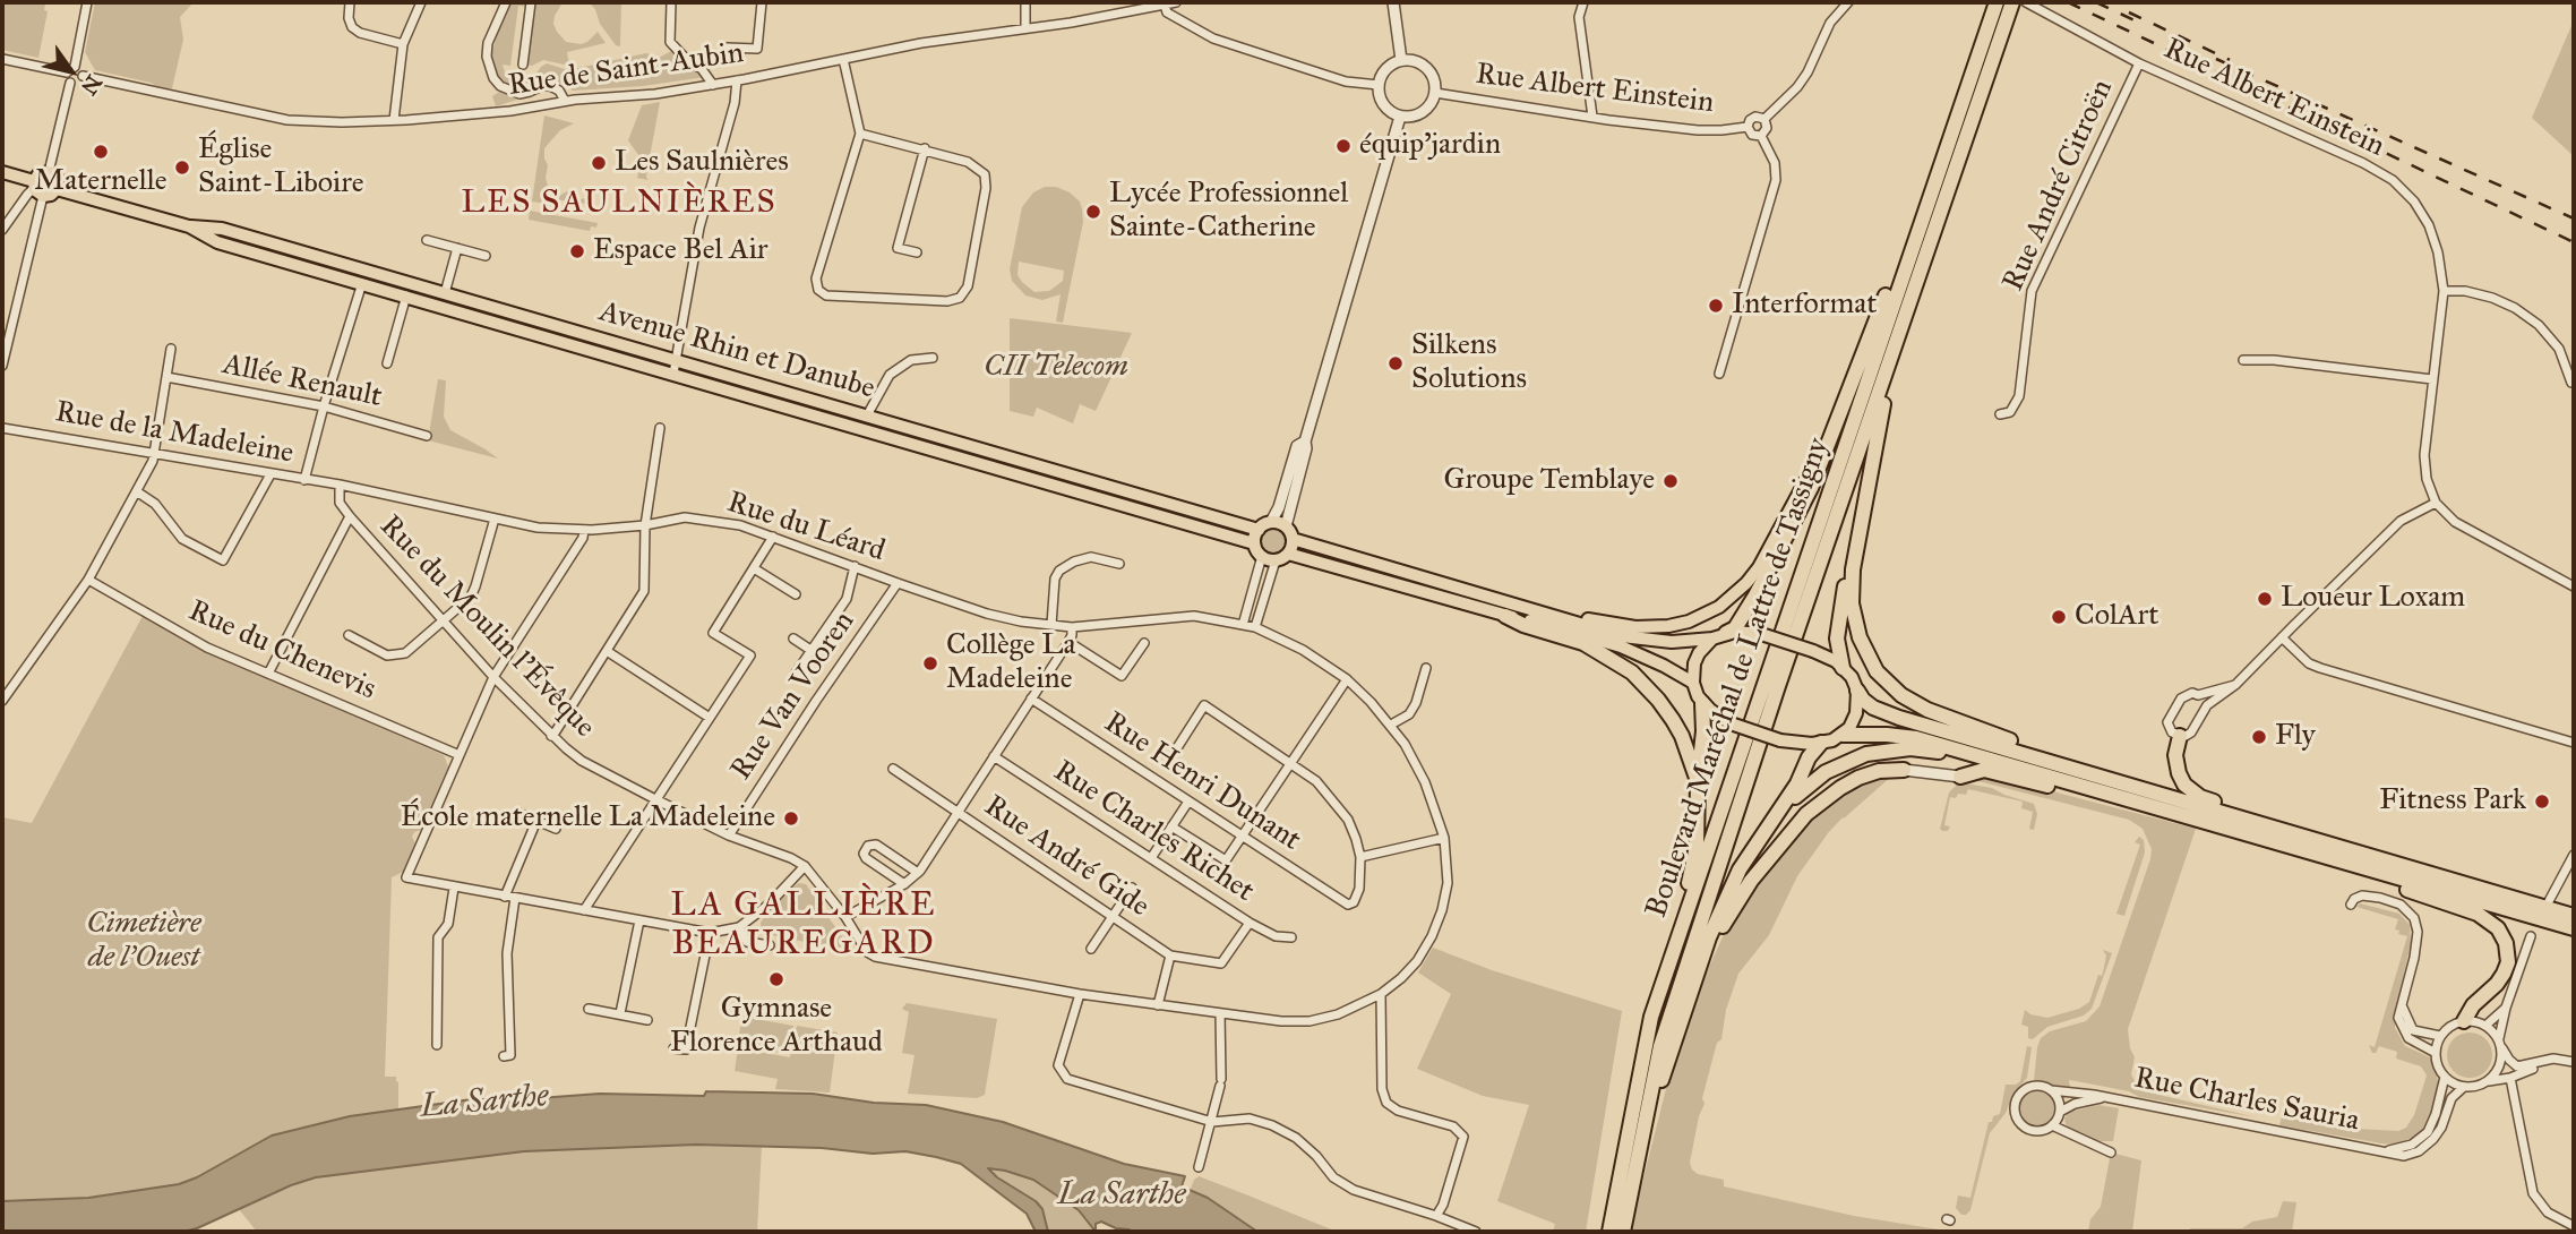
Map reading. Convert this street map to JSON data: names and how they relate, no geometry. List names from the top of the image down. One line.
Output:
{"streets":{"highway":["Boulevard Maréchal de Lattre de Tassigny"],"main road":["Avenue Rhin et Danube"],"street":["Rue de Saint-Aubin","Rue Albert Einstein","Rue André Citroën","Allée Renault","Rue de la Madeleine","Rue du Léard","Rue du Moulin l'Évêque","Rue du Chenevis","Rue Van Vooren","Rue Henri Dunant","Rue Charles Richet","Rue André Gide","Rue Charles Sauria"]},"crossings":[["Rue Albert Einstein","Rue André Citroën"],["Rue de la Madeleine","Rue du Léard"],["Rue de la Madeleine","Rue du Moulin l'Évêque"],["Rue du Léard","Rue du Moulin l'Évêque"],["Rue du Léard","Rue Van Vooren"],["Rue du Moulin l'Évêque","Rue Van Vooren"]],"districts":["LES SAULNIÈRES","LA GALLIÈRE BEAUREGARD"],"water":["La Sarthe"],"parks":["CII Telecom","Cimetière de l'Ouest"],"places":["équip'jardin","Maternelle","Les Saulnières","Église Saint-Liboire","Lycée Professionnel Sainte-Catherine","Espace Bel Air","Interformat","Silkens Solutions","Groupe Temblaye","Loueur Loxam","ColArt","Collège La Madeleine","Fly","Fitness Park","École maternelle La Madeleine","Gymnase Florence Arthaud"],"north":"bottom right"}
